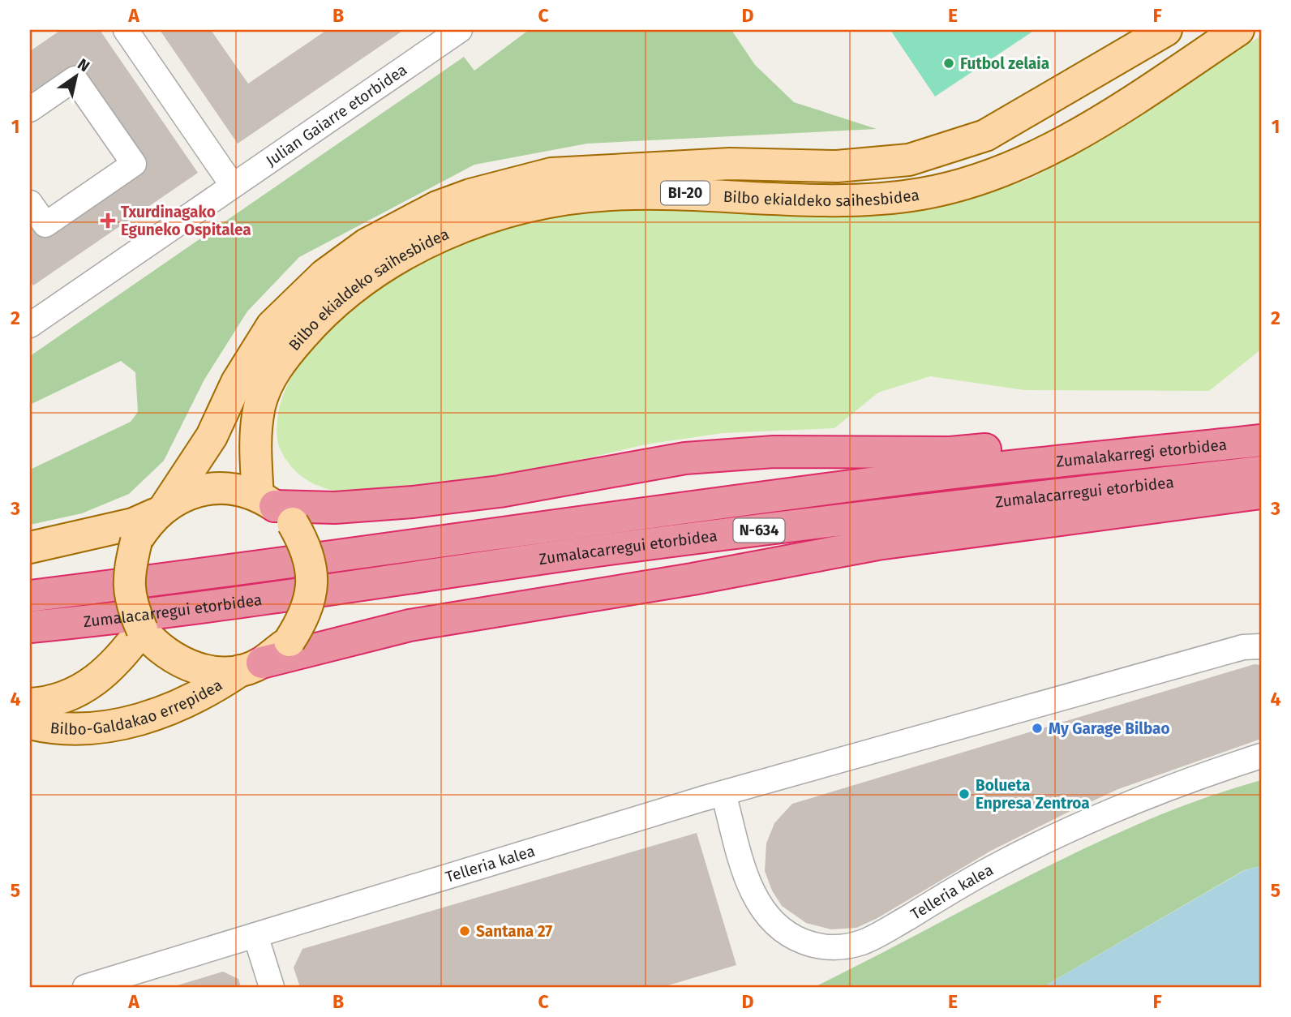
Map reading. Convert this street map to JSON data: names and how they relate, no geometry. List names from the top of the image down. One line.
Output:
{"streets":{"highway":["Zumalakarregi etorbidea","Zumalacarregui etorbidea","N-634"],"main road":["BI-20","Bilbo ekialdeko saihesbidea","Bilbo-Galdakao errepidea"],"street":["Julian Gaiarre etorbidea","Telleria kalea"]},"crossings":[["Bilbo ekialdeko saihesbidea","N-634"],["Bilbo ekialdeko saihesbidea","Bilbo-Galdakao errepidea"],["Zumalakarregi etorbidea","Zumalacarregui etorbidea"],["N-634","Bilbo-Galdakao errepidea"]],"places":{"other":["Futbol zelaia","My Garage Bilbao","Bolueta Enpresa Zentroa","Santana 27"],"health":["Txurdinagako Eguneko Ospitalea"]},"north":"top right","grid":{"columns":["A","B","C","D","E","F"],"rows":["1","2","3","4","5"]}}
